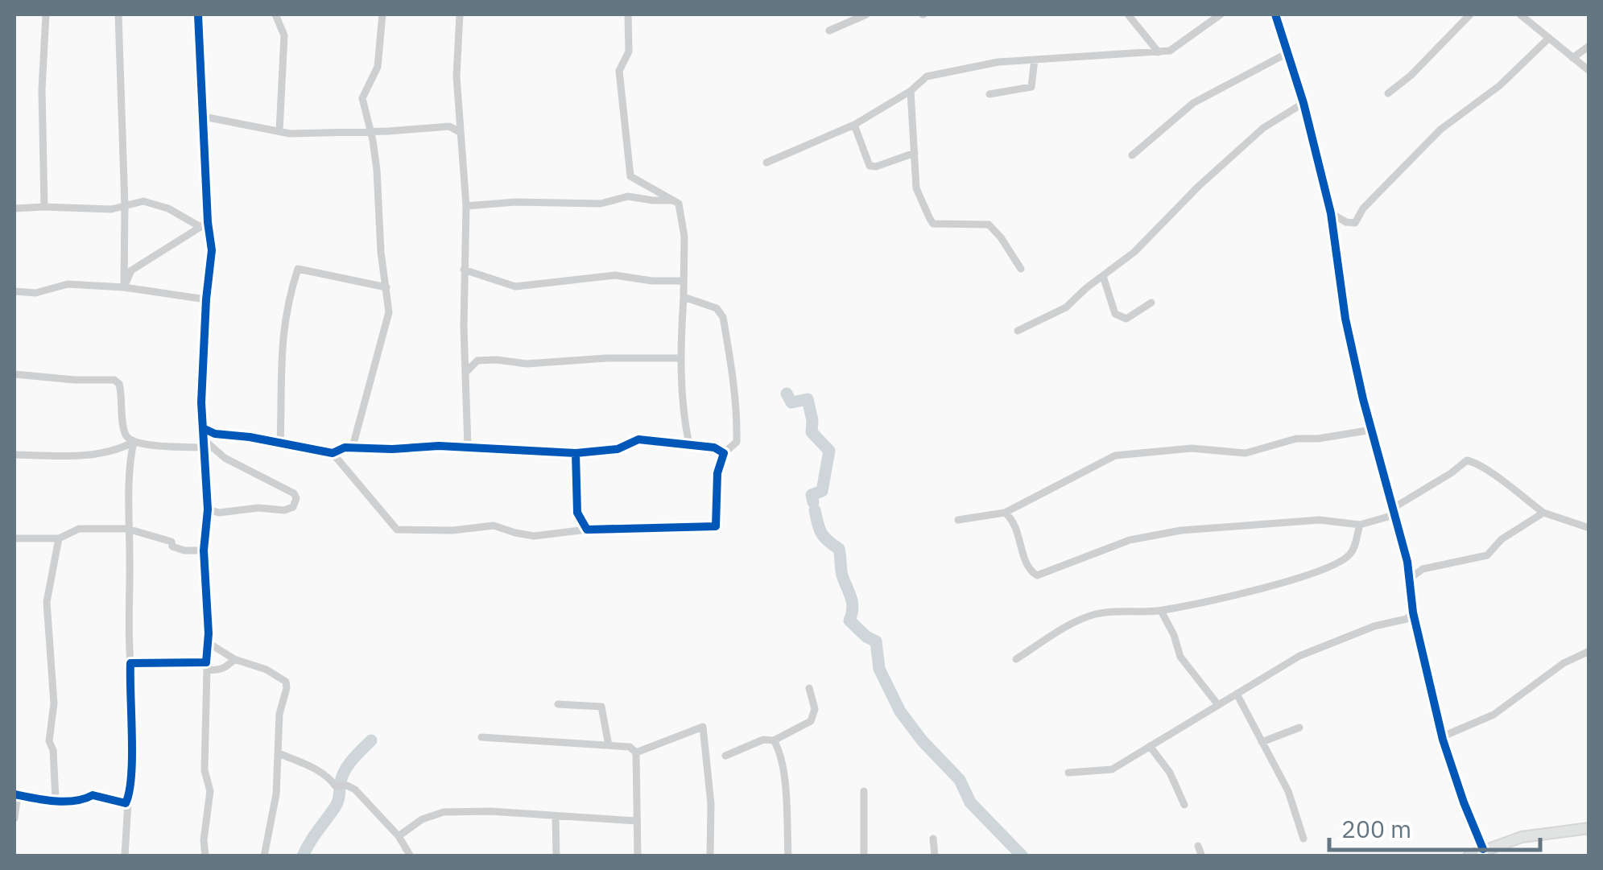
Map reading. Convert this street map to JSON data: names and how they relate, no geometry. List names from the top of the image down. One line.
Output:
{"scale_bar":"200 m"}
